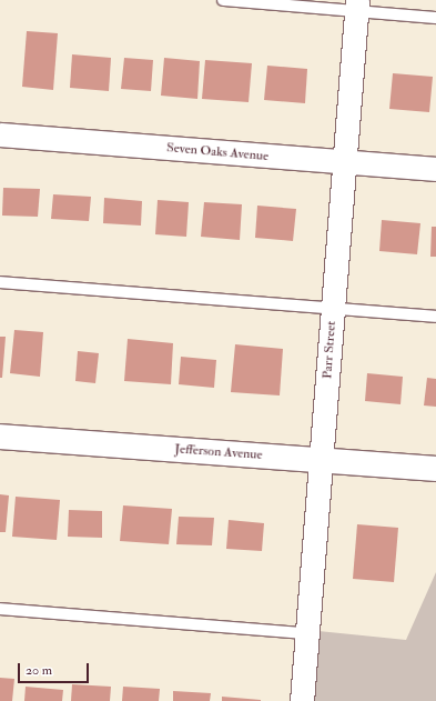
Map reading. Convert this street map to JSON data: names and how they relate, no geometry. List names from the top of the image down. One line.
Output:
{"streets":{"street":["Seven Oaks Avenue","Parr Street","Jefferson Avenue"]},"crossings":[["Seven Oaks Avenue","Parr Street"],["Parr Street","Jefferson Avenue"]],"scale_bar":"20 m"}
